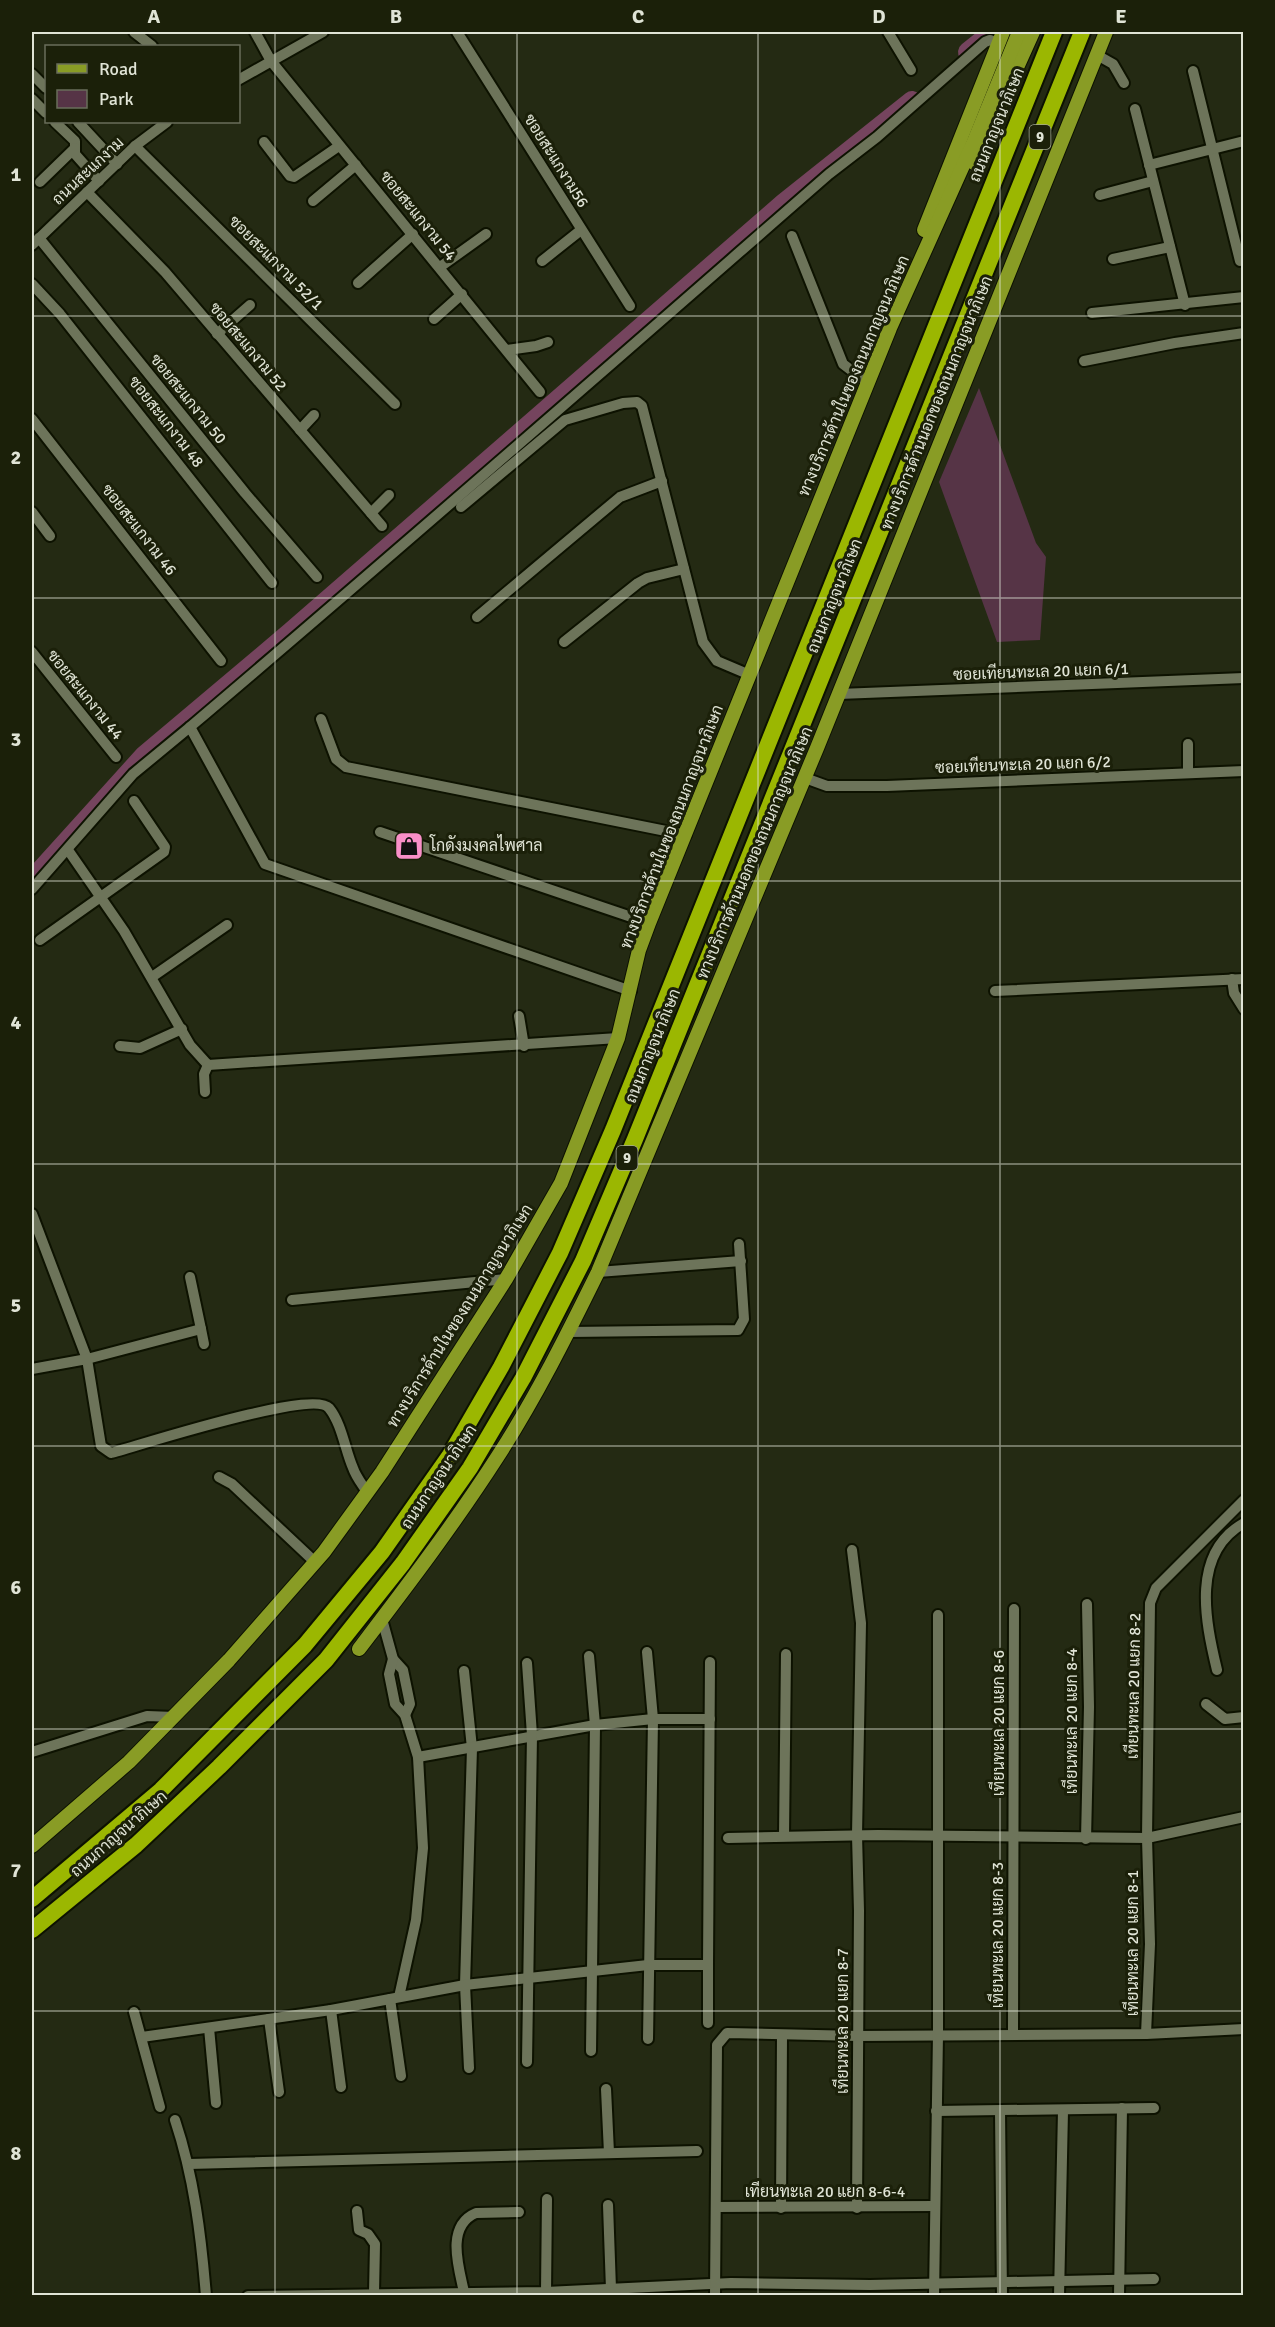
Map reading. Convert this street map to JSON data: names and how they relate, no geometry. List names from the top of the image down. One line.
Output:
{"streets":{"highway":["ถนนกาญจนาภิเษก","9"],"main road":["ทางบริการด้านในของถนนกาญจนาภิเษก","ทางบริการด้านนอกของถนนกาญจนาภิเษก"],"street":["ซอยสะแกงาม56","ถนนสะแกงาม","ซอยสะแกงาม 54","ซอยสะแกงาม 52/1","ซอยสะแกงาม 52","ซอยสะแกงาม 50","ซอยสะแกงาม 48","ซอยสะแกงาม 46","ซอยเทียนทะเล 20 แยก 6/1","ซอยสะแกงาม 44","ซอยเทียนทะเล 20 แยก 6/2","เทียนทะเล 20 แยก 8-2","เทียนทะเล 20 แยก 8-4","เทียนทะเล 20 แยก 8-6","เทียนทะเล 20 แยก 8-3","เทียนทะเล 20 แยก 8-1","เทียนทะเล 20 แยก 8-7","เทียนทะเล 20 แยก 8-6-4"]},"crossings":[["ถนนสะแกงาม","ซอยสะแกงาม 52/1"],["ถนนสะแกงาม","ซอยสะแกงาม 52"],["ถนนสะแกงาม","ซอยสะแกงาม 50"],["ทางบริการด้านนอกของถนนกาญจนาภิเษก","ซอยเทียนทะเล 20 แยก 6/1"],["ทางบริการด้านนอกของถนนกาญจนาภิเษก","ซอยเทียนทะเล 20 แยก 6/2"],["เทียนทะเล 20 แยก 8-2","เทียนทะเล 20 แยก 8-1"],["เทียนทะเล 20 แยก 8-6","เทียนทะเล 20 แยก 8-3"],["เทียนทะเล 20 แยก 8-3","เทียนทะเล 20 แยก 8-1"],["เทียนทะเล 20 แยก 8-1","เทียนทะเล 20 แยก 8-7"],["เทียนทะเล 20 แยก 8-1","เทียนทะเล 20 แยก 8-6-4"],["เทียนทะเล 20 แยก 8-7","เทียนทะเล 20 แยก 8-6-4"]],"places":{"shop":["โกดังมงคลไพศาล"]},"legend":["Road","Park"],"grid":{"columns":["A","B","C","D","E"],"rows":["1","2","3","4","5","6","7","8"]}}
